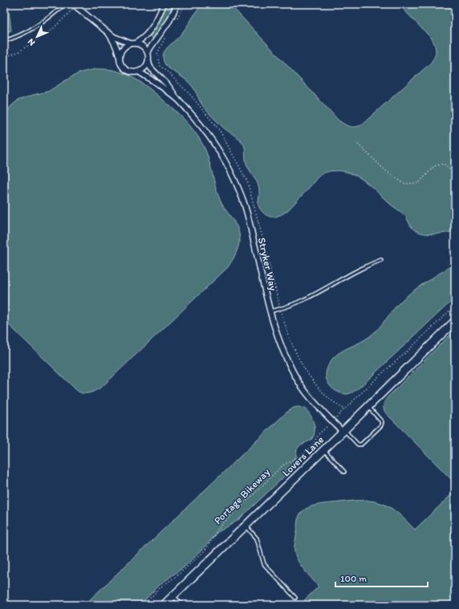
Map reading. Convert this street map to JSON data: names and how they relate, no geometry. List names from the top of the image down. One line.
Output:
{"streets":{"street":["Stryker Way","Lovers Lane"],"path":["Portage Bikeway"]},"crossings":[["Stryker Way","Lovers Lane"]],"scale_bar":"100 m","north":"bottom left"}
